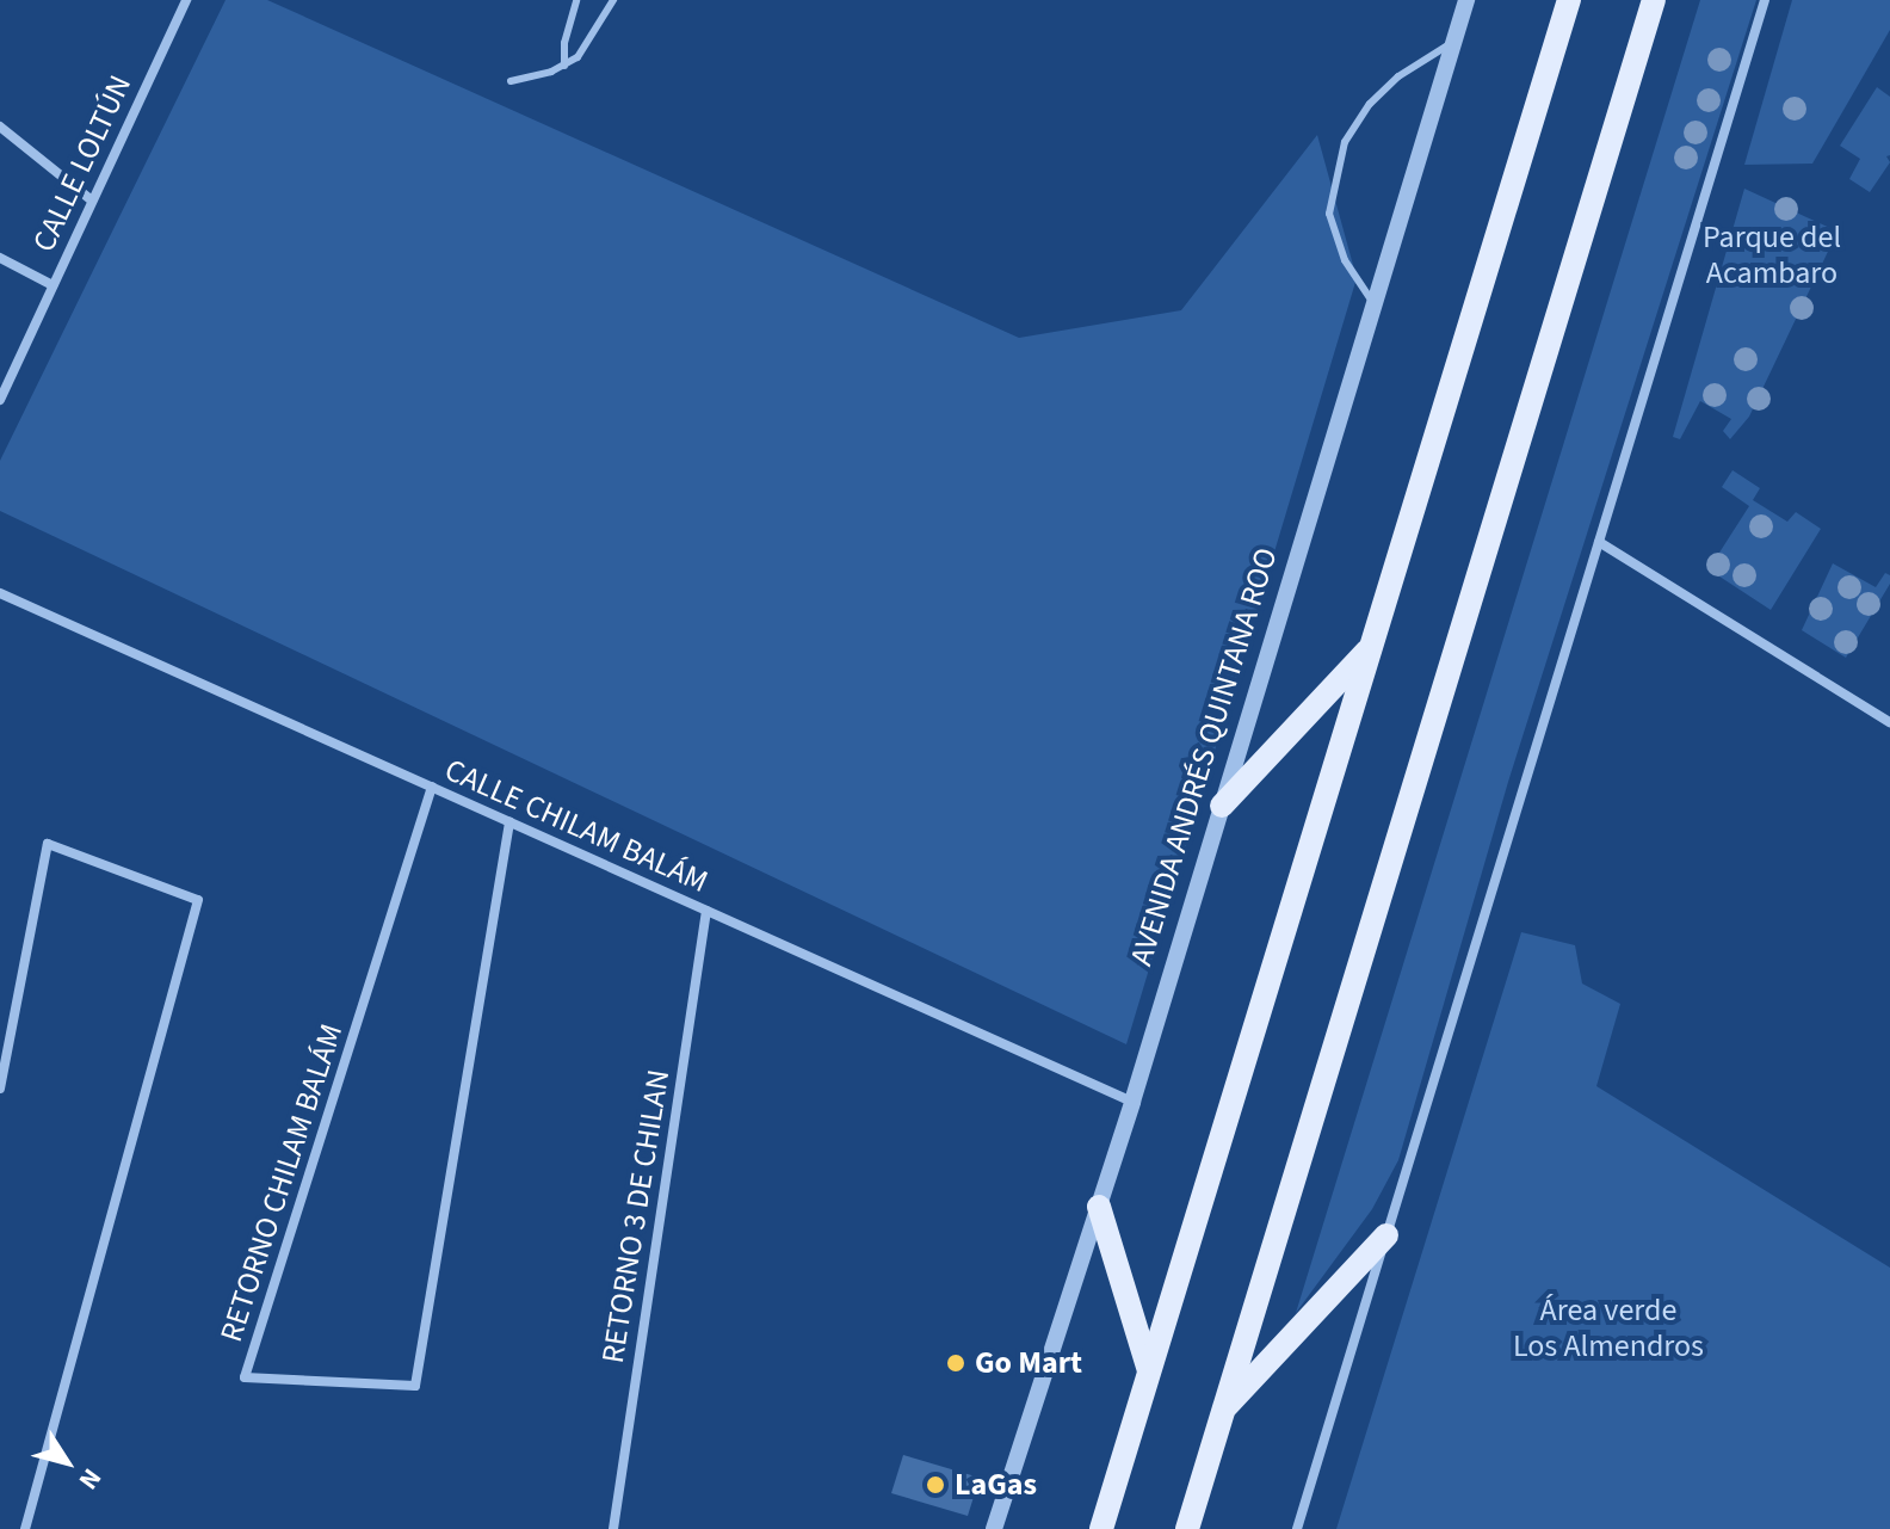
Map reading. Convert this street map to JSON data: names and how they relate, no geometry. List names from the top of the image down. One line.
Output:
{"streets":{"street":["CALLE LOLTÚN","AVENIDA ANDRÉS QUINTANA ROO","CALLE CHILAM BALÁM","RETORNO CHILAM BALÁM","RETORNO 3 DE CHILAN"]},"crossings":[["AVENIDA ANDRÉS QUINTANA ROO","CALLE CHILAM BALÁM"],["CALLE CHILAM BALÁM","RETORNO CHILAM BALÁM"],["CALLE CHILAM BALÁM","RETORNO 3 DE CHILAN"]],"parks":["Parque del Acambaro","Área verde Los Almendros"],"places":["Go Mart","LaGas"],"north":"bottom right"}
